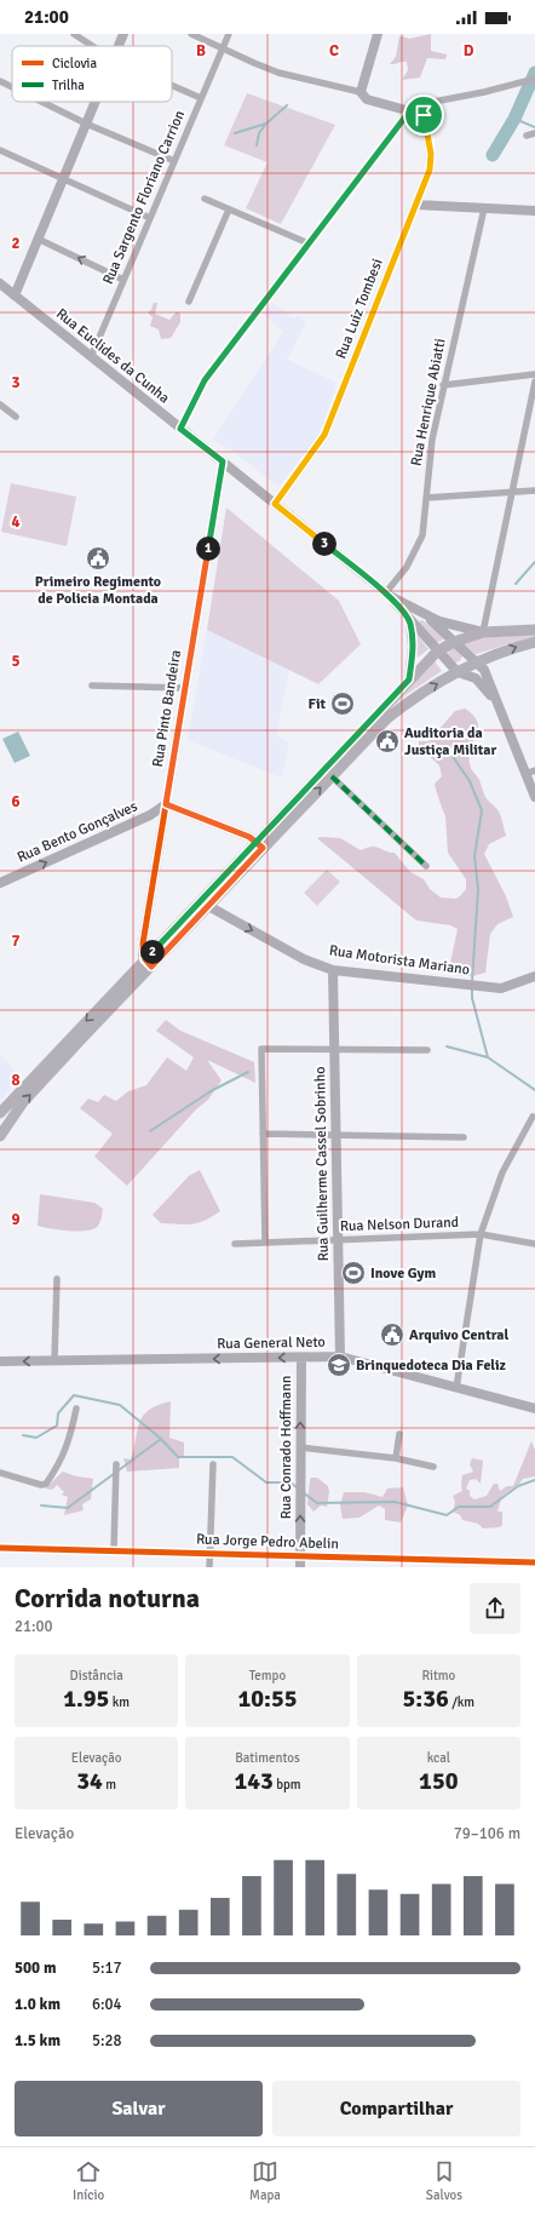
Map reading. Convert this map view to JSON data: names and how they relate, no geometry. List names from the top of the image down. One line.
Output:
{"streets":{"street":["Rua Sargento Floriano Carrion","Rua Luiz Tombesi","Rua Euclides da Cunha","Rua Henrique Abiatti","Rua Pinto Bandeira","Rua Bento Gonçalves","Rua Motorista Mariano","Rua Guilherme Cassel Sobrinho","Rua Nelson Durand","Rua General Neto","Rua Conrado Hoffmann","Rua Jorge Pedro Abelin"]},"crossings":[["Rua Sargento Floriano Carrion","Rua Euclides da Cunha"],["Rua Luiz Tombesi","Rua Euclides da Cunha"],["Rua Euclides da Cunha","Rua Henrique Abiatti"],["Rua Euclides da Cunha","Rua Pinto Bandeira"],["Rua Pinto Bandeira","Rua Bento Gonçalves"],["Rua Motorista Mariano","Rua Guilherme Cassel Sobrinho"],["Rua Guilherme Cassel Sobrinho","Rua Nelson Durand"],["Rua Guilherme Cassel Sobrinho","Rua General Neto"],["Rua General Neto","Rua Conrado Hoffmann"],["Rua Conrado Hoffmann","Rua Jorge Pedro Abelin"]],"one_way":["Rua Bento Gonçalves","Rua Motorista Mariano","Rua General Neto","Rua Conrado Hoffmann"],"places":{"public building":["Primeiro Regimento de Policia Montada","Auditoria da Justiça Militar","Arquivo Central"],"sports":["Fit","Inove Gym"],"school or university":["Brinquedoteca Dia Feliz"]},"legend":["Ciclovia","Trilha"],"page":{"status":"21:00","pins":["3","1","2"],"heading":["Corrida noturna","21:00"],"stats":[["Distância","1.95 km"],["Tempo","10:55"],["Ritmo","5:36 /km"],["Elevação","34 m"],["Batimentos","143 bpm"],["kcal","150"]],"chart":["Elevação","79–106 m"],"list":[{"name":"500 m","note":"5:17"},{"name":"1.0 km","note":"6:04"},{"name":"1.5 km","note":"5:28"}],"buttons":["Salvar","Compartilhar"],"tabs":["Início","Mapa","Salvos"]},"grid":{"columns":["B","C","D"],"rows":["2","3","4","5","6","7","8","9"]}}
